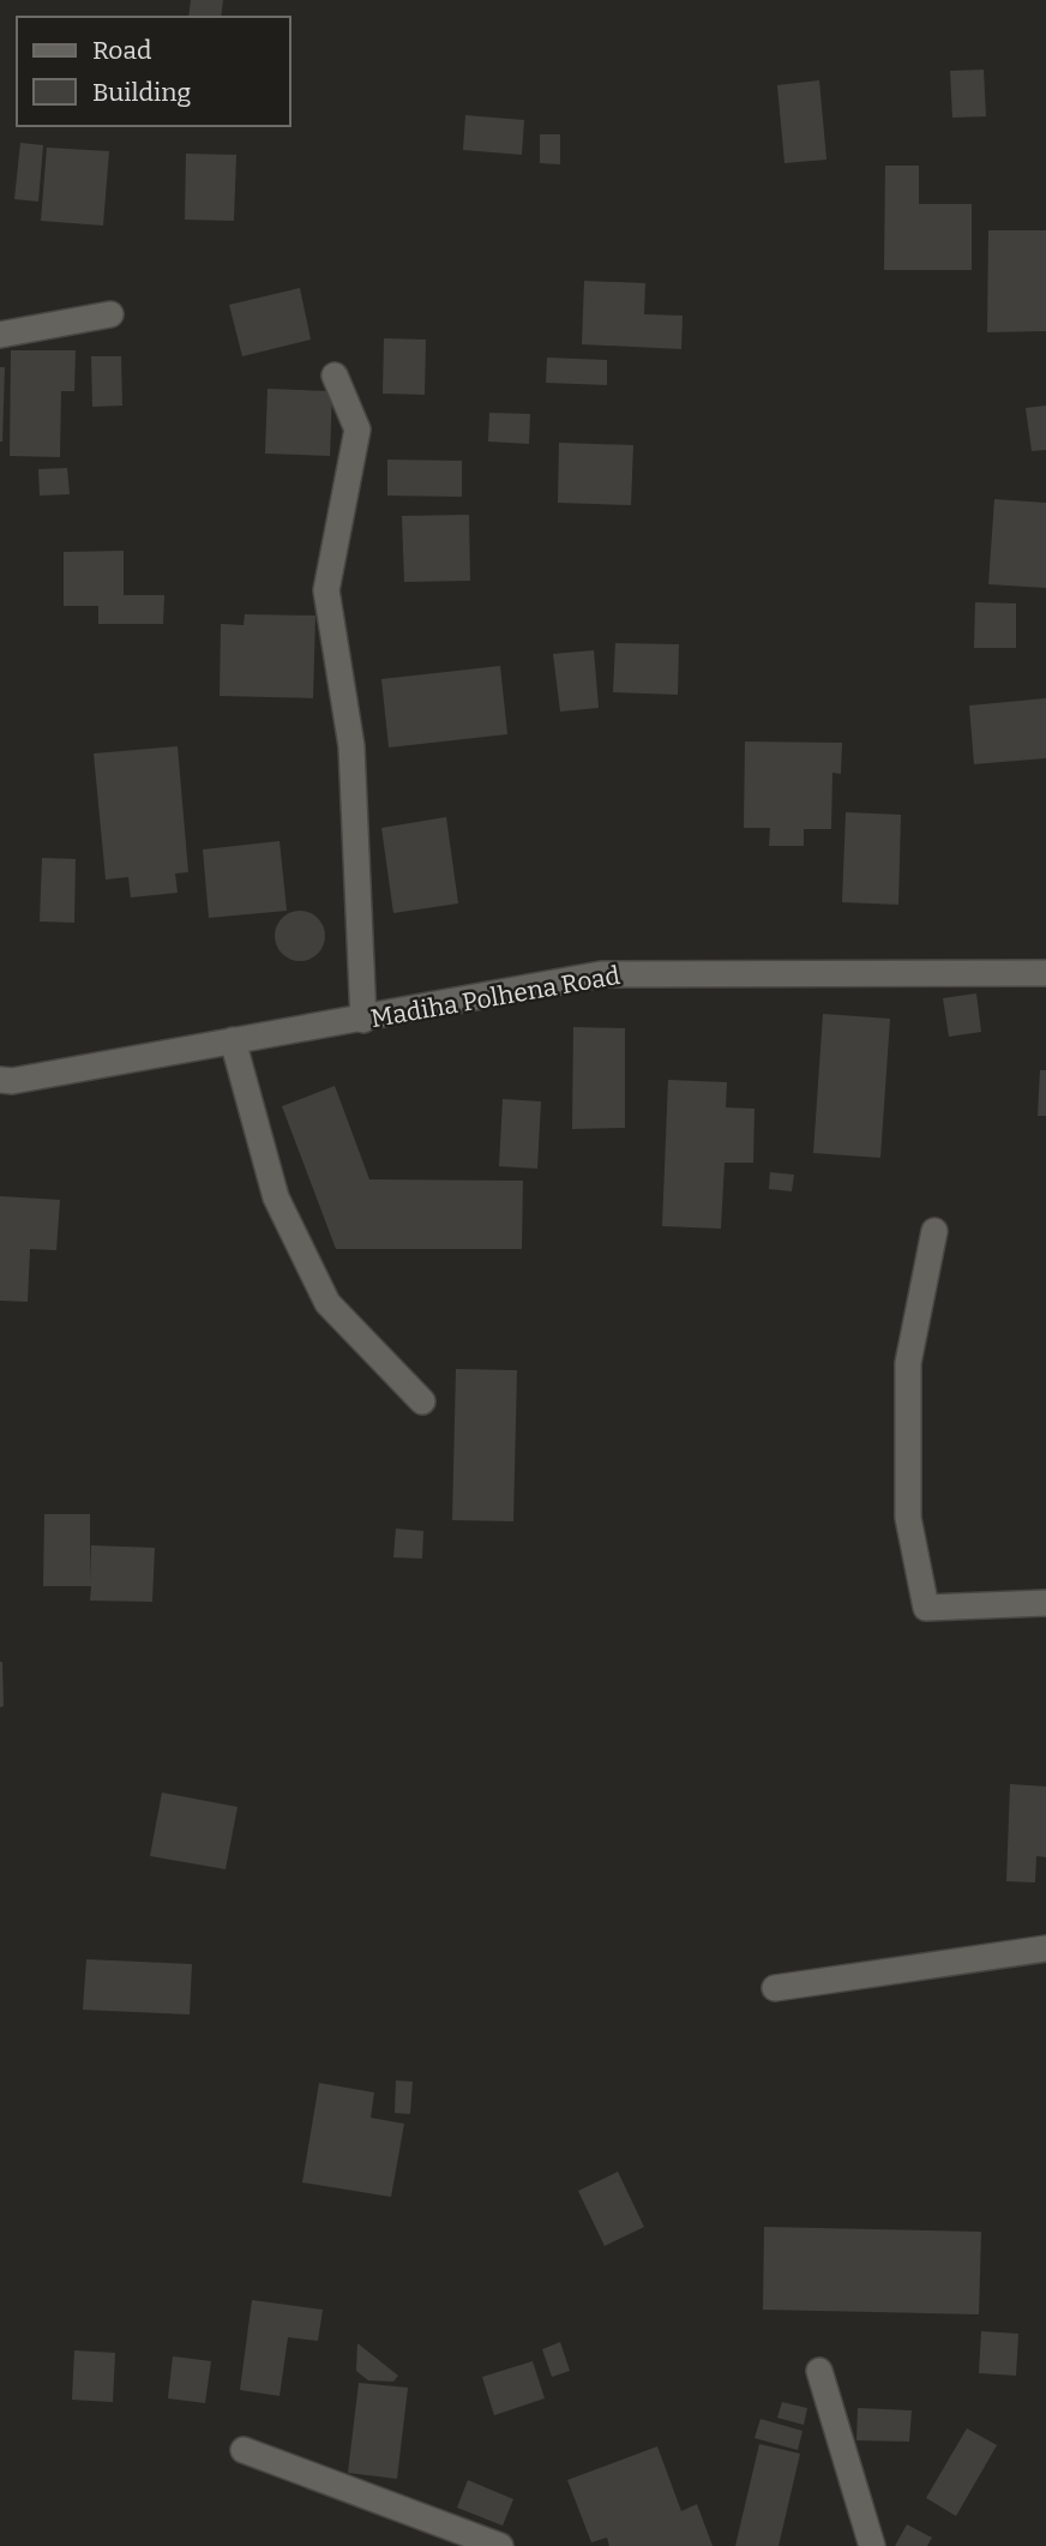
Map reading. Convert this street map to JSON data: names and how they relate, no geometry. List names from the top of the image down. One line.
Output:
{"streets":{"street":["Madiha Polhena Road"]},"legend":["Road","Building"]}
